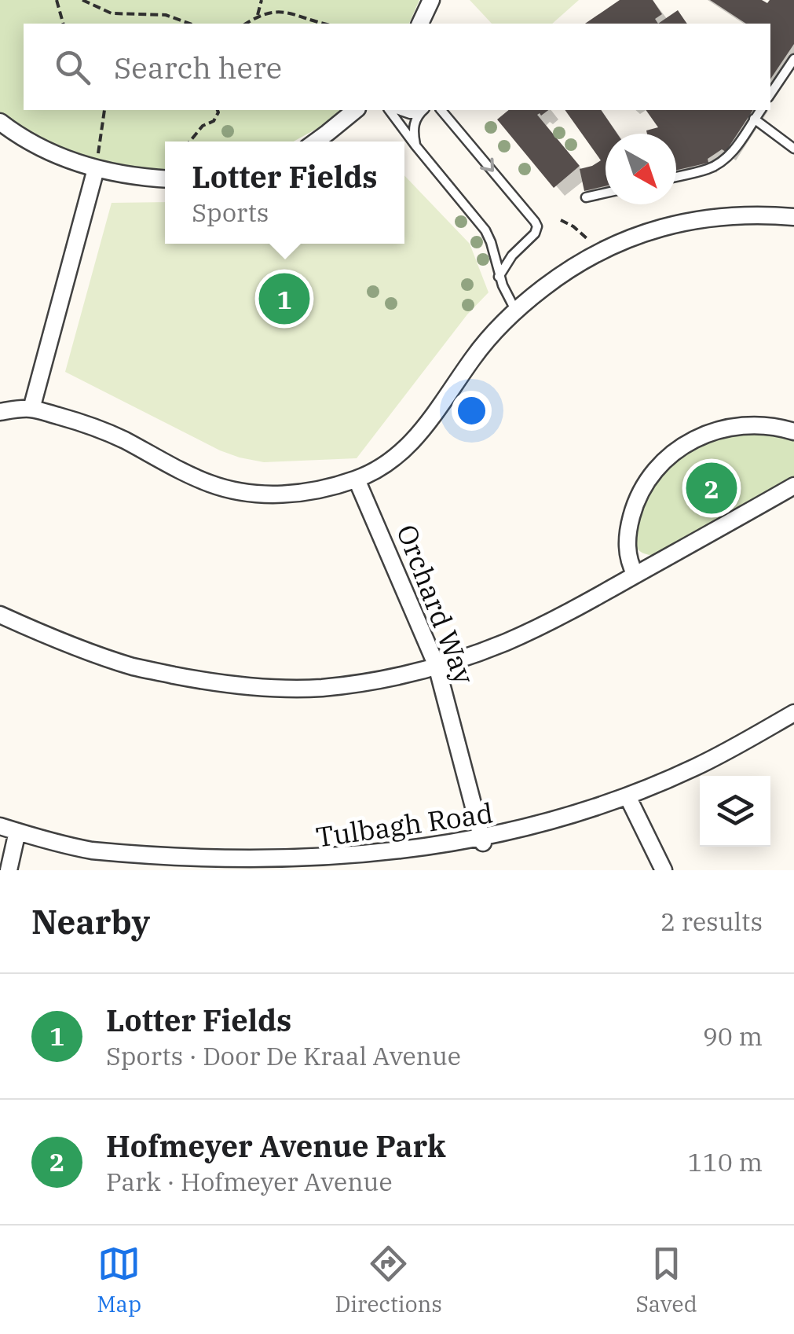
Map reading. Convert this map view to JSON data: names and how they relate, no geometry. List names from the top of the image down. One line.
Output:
{"streets":{"street":["Orchard Way","Tulbagh Road"]},"crossings":[["Orchard Way","Tulbagh Road"]],"north":"bottom right","page":{"search":"Search here","popup":["Lotter Fields","Sports"],"pins":["1","2"],"heading":["Nearby","2 results"],"list":[{"mark":"1","name":"Lotter Fields","note":"Sports · Door De Kraal Avenue","value":"90 m"},{"mark":"2","name":"Hofmeyer Avenue Park","note":"Park · Hofmeyer Avenue","value":"110 m"}],"nav":["Map","Directions","Saved"]}}
